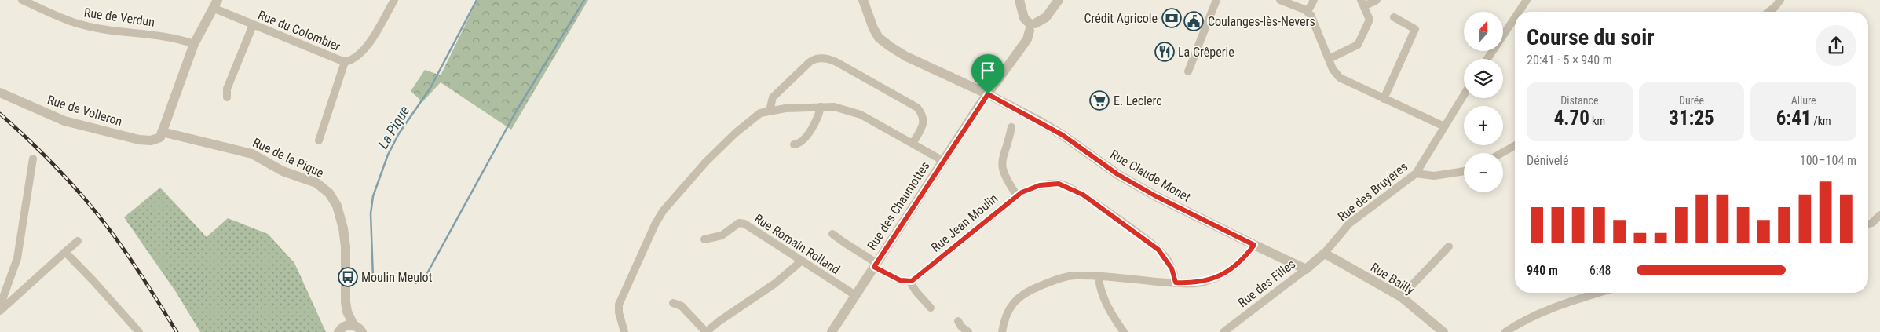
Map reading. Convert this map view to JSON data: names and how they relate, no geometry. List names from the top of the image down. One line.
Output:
{"streets":{"street":["Rue de Verdun","Rue du Colombier","Rue de Volleron","Rue de la Pique","Rue Claude Monet","Rue des Bruyères","Rue des Chaumottes","Rue Jean Moulin","Rue Romain Rolland","Rue Bailly","Rue des Filles"]},"crossings":[["Rue de Volleron","Rue de la Pique"],["Rue Claude Monet","Rue des Chaumottes"],["Rue Claude Monet","Rue des Filles"],["Rue des Bruyères","Rue Bailly"],["Rue des Bruyères","Rue des Filles"],["Rue des Chaumottes","Rue Romain Rolland"],["Rue Bailly","Rue des Filles"]],"water":["La Pique"],"places":{"bank":["Crédit Agricole"],"public building":["Coulanges-lès-Nevers"],"restaurant":["La Crêperie"],"supermarket":["E. Leclerc"],"bus stop":["Moulin Meulot"]},"north":"top","page":{"map_buttons":["+","−"],"heading":["Course du soir","20:41 · 5 × 940 m"],"stats":[["Distance","4.70 km"],["Durée","31:25"],["Allure","6:41 /km"]],"chart":["Dénivelé","100–104 m"],"list":[{"name":"940 m","note":"6:48"}]}}
